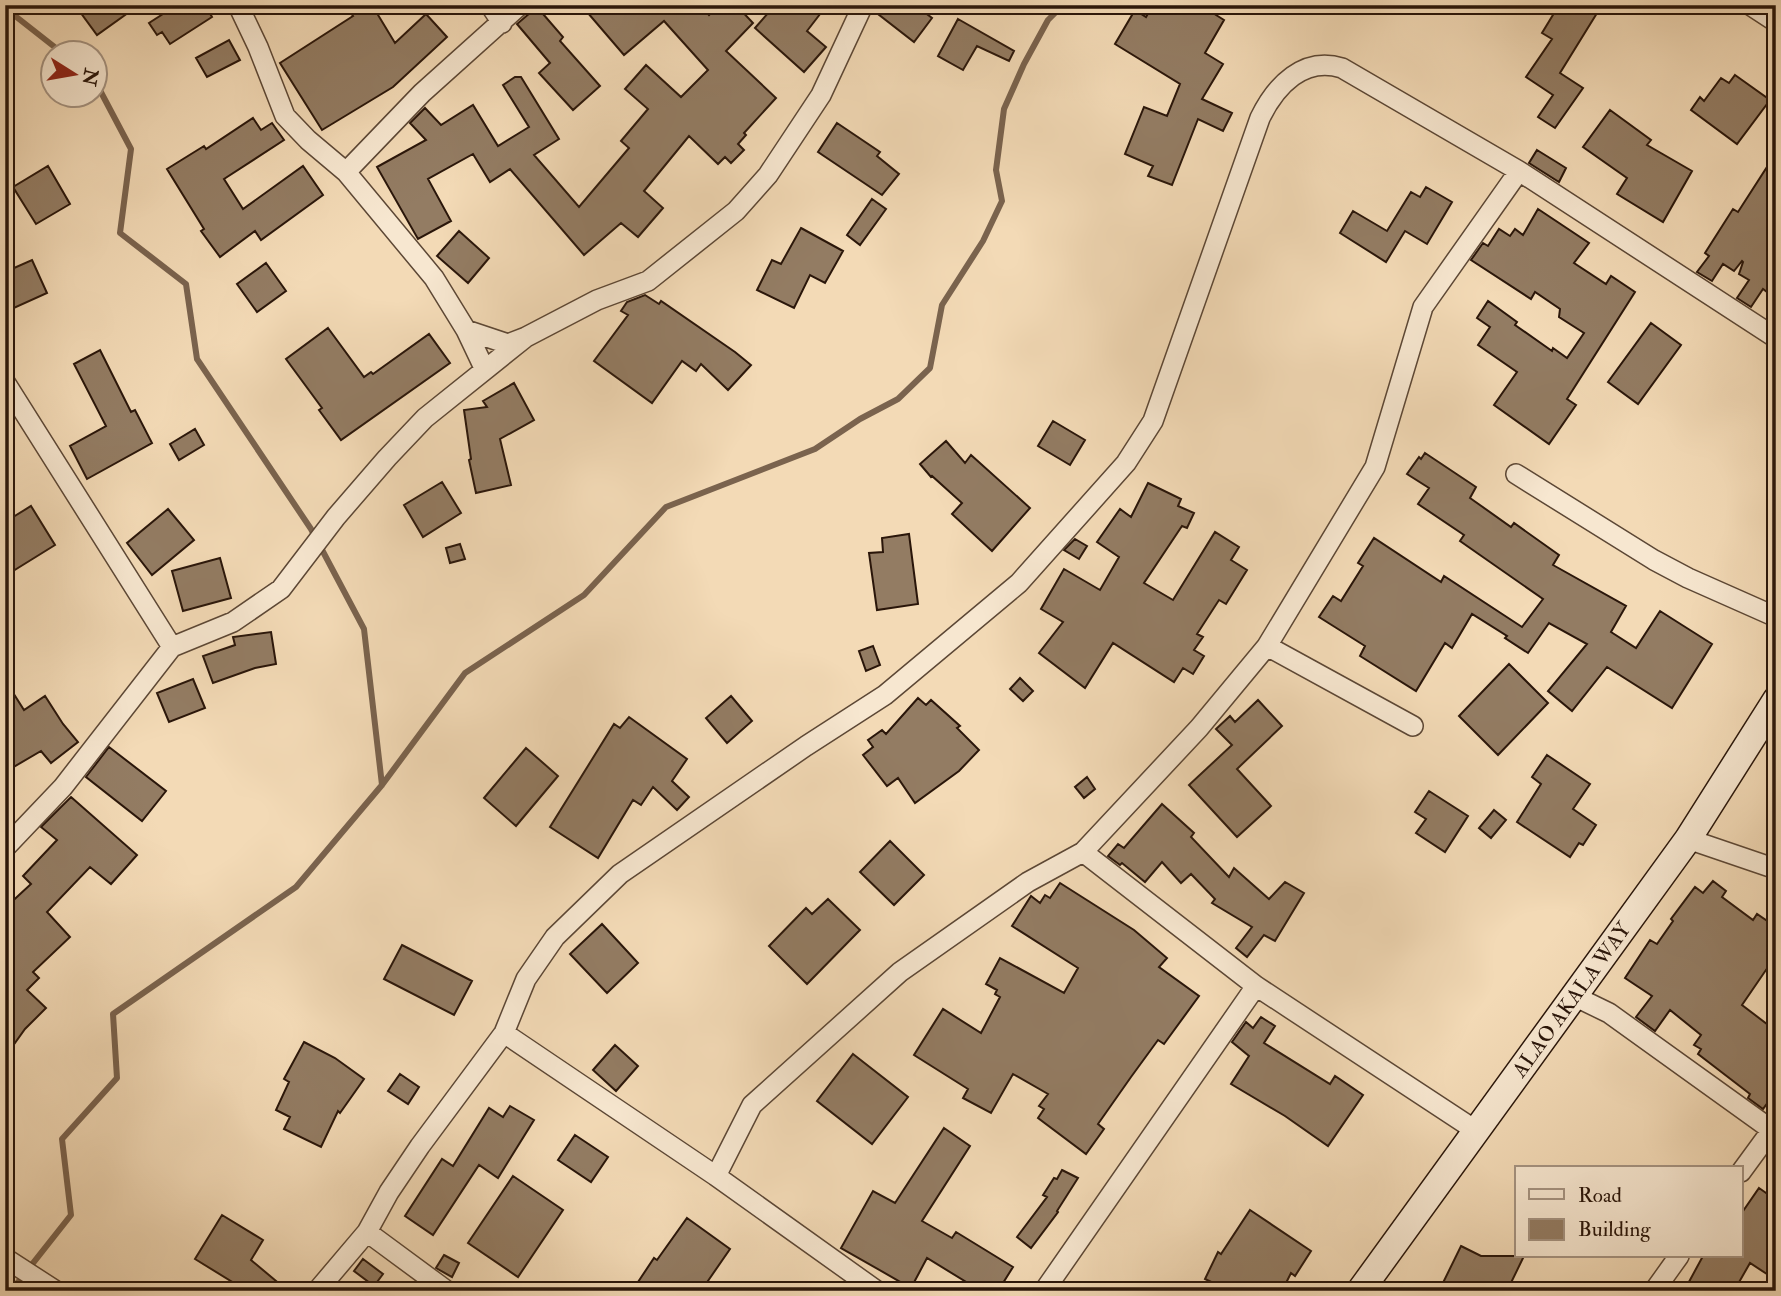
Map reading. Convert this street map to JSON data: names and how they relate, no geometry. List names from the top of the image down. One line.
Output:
{"streets":{"street":["ALAO AKALA WAY"]},"legend":["Road","Building"],"north":"right"}
